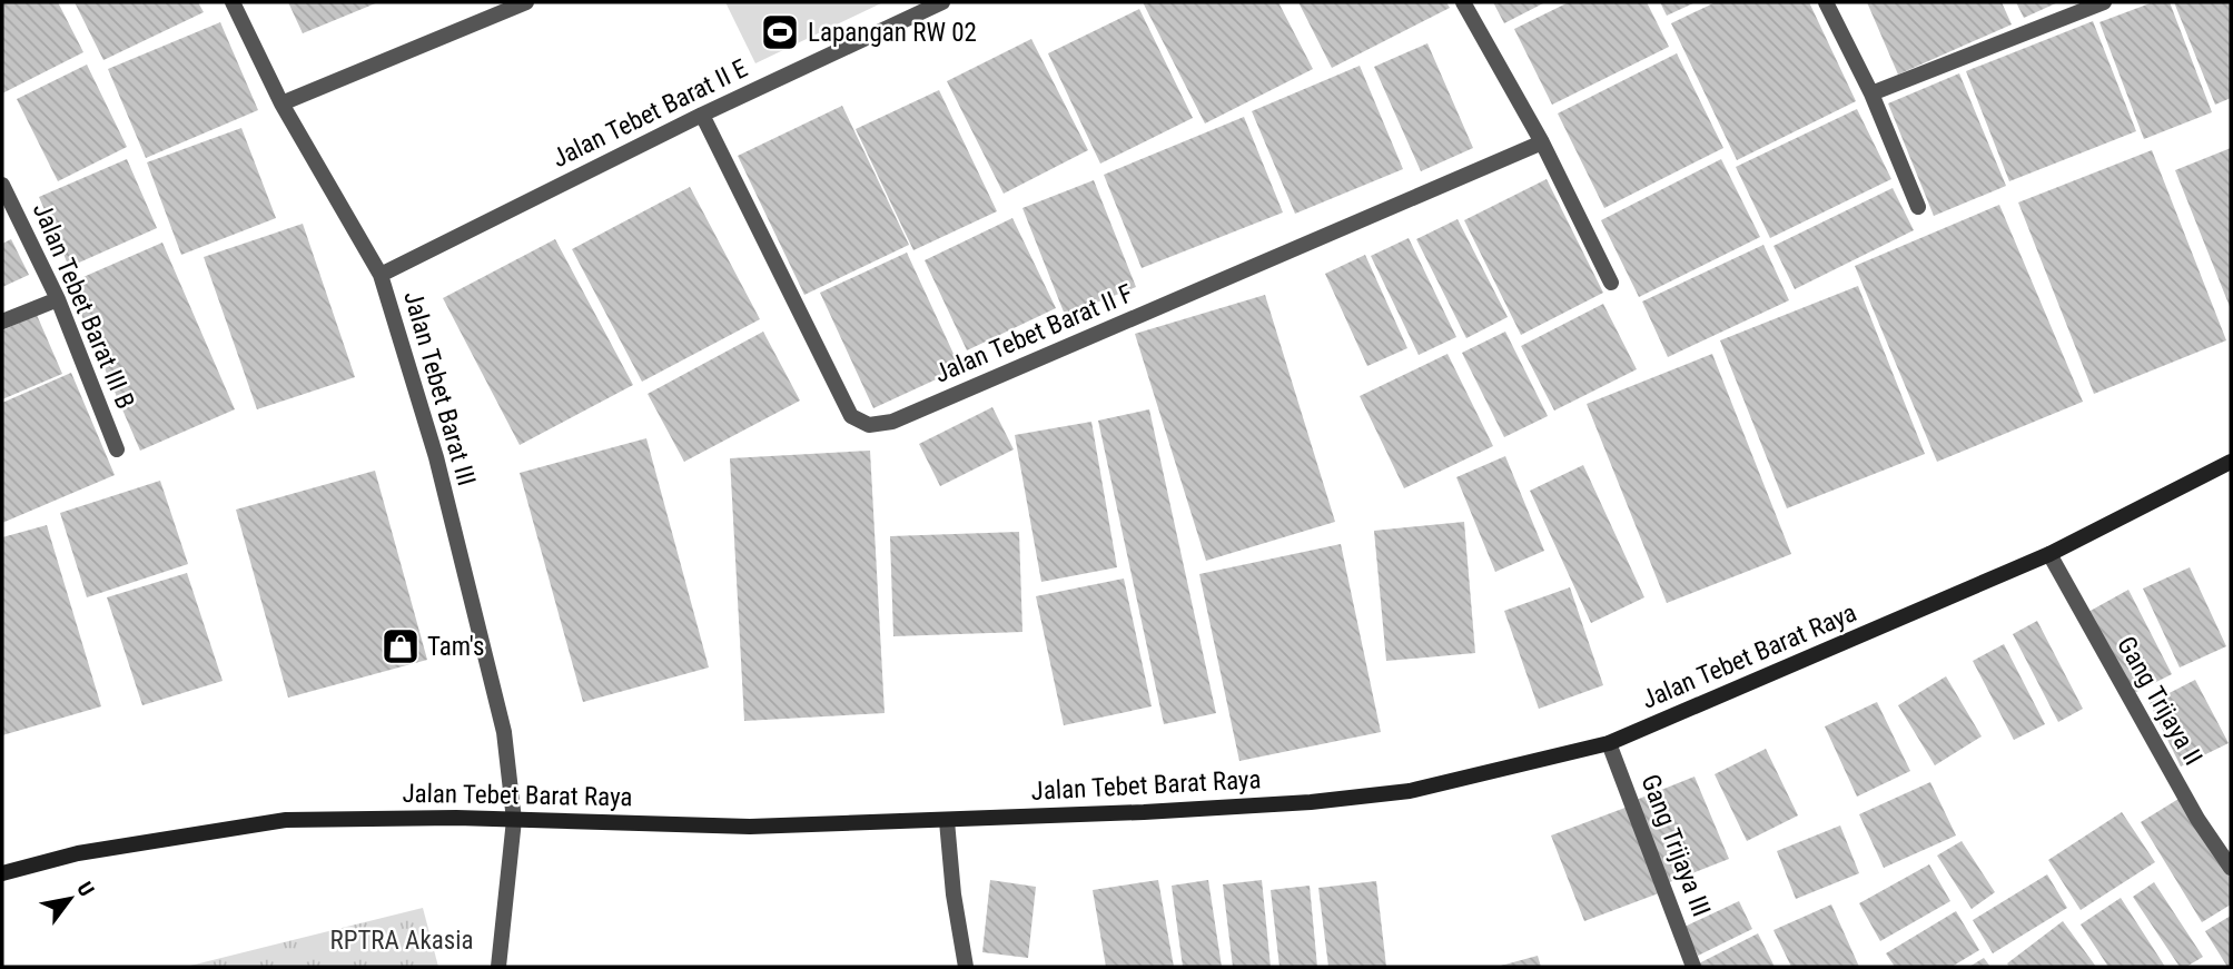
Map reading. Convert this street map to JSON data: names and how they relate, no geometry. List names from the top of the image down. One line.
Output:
{"streets":{"street":["Jalan Tebet Barat II E","Jalan Tebet Barat III B","Jalan Tebet Barat II F","Jalan Tebet Barat III","Jalan Tebet Barat Raya","Gang Trijaya II","Gang Trijaya III"]},"crossings":[["Jalan Tebet Barat II E","Jalan Tebet Barat II F"],["Jalan Tebet Barat II E","Jalan Tebet Barat III"],["Jalan Tebet Barat III","Jalan Tebet Barat Raya"],["Jalan Tebet Barat Raya","Gang Trijaya II"],["Jalan Tebet Barat Raya","Gang Trijaya III"]],"parks":["RPTRA Akasia"],"places":{"sports":["Lapangan RW 02"],"shop":["Tam's"]},"north":"top right"}
